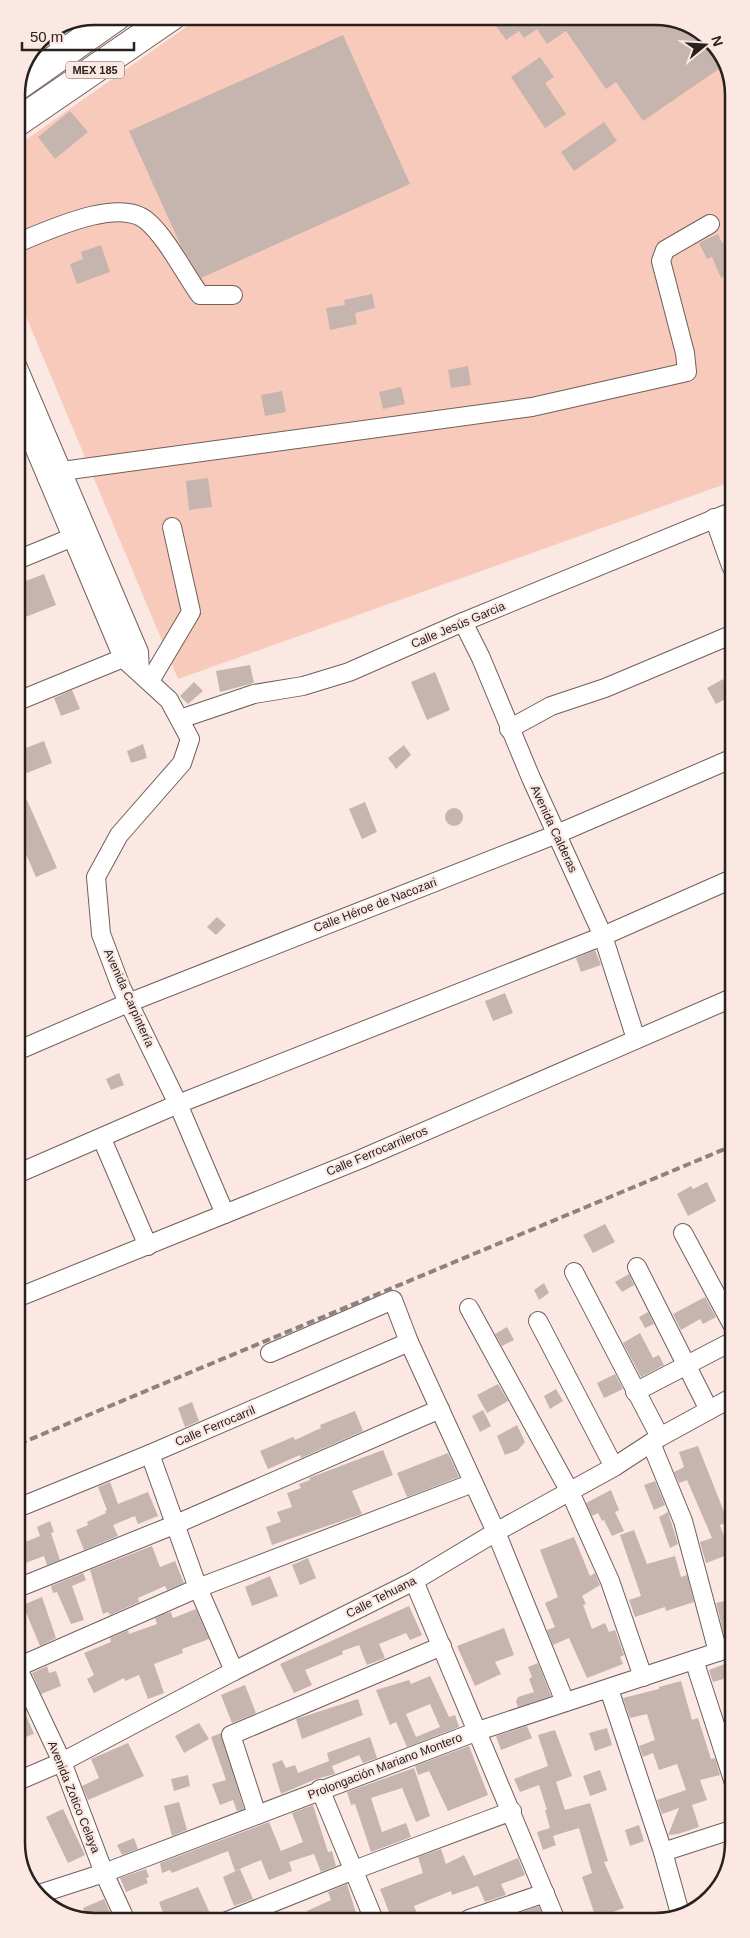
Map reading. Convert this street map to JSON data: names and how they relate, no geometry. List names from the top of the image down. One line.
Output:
{"streets":{"main road":["MEX 185"],"street":["Calle Jesús Garcia","Avenida Calderas","Calle Héroe de Nacozari","Avenida Carpintería","Calle Ferrocarrileros","Calle Ferrocarril","Calle Tehuana","Prolongación Mariano Montero","Avenida Zotico Celaya"]},"crossings":[["Calle Jesús Garcia","Avenida Calderas"],["Calle Jesús Garcia","Avenida Carpintería"],["Avenida Calderas","Calle Héroe de Nacozari"],["Avenida Calderas","Calle Ferrocarrileros"],["Calle Héroe de Nacozari","Avenida Carpintería"],["Avenida Carpintería","Calle Ferrocarrileros"],["Calle Tehuana","Avenida Zotico Celaya"],["Prolongación Mariano Montero","Avenida Zotico Celaya"]],"scale_bar":"50 m","north":"right"}
